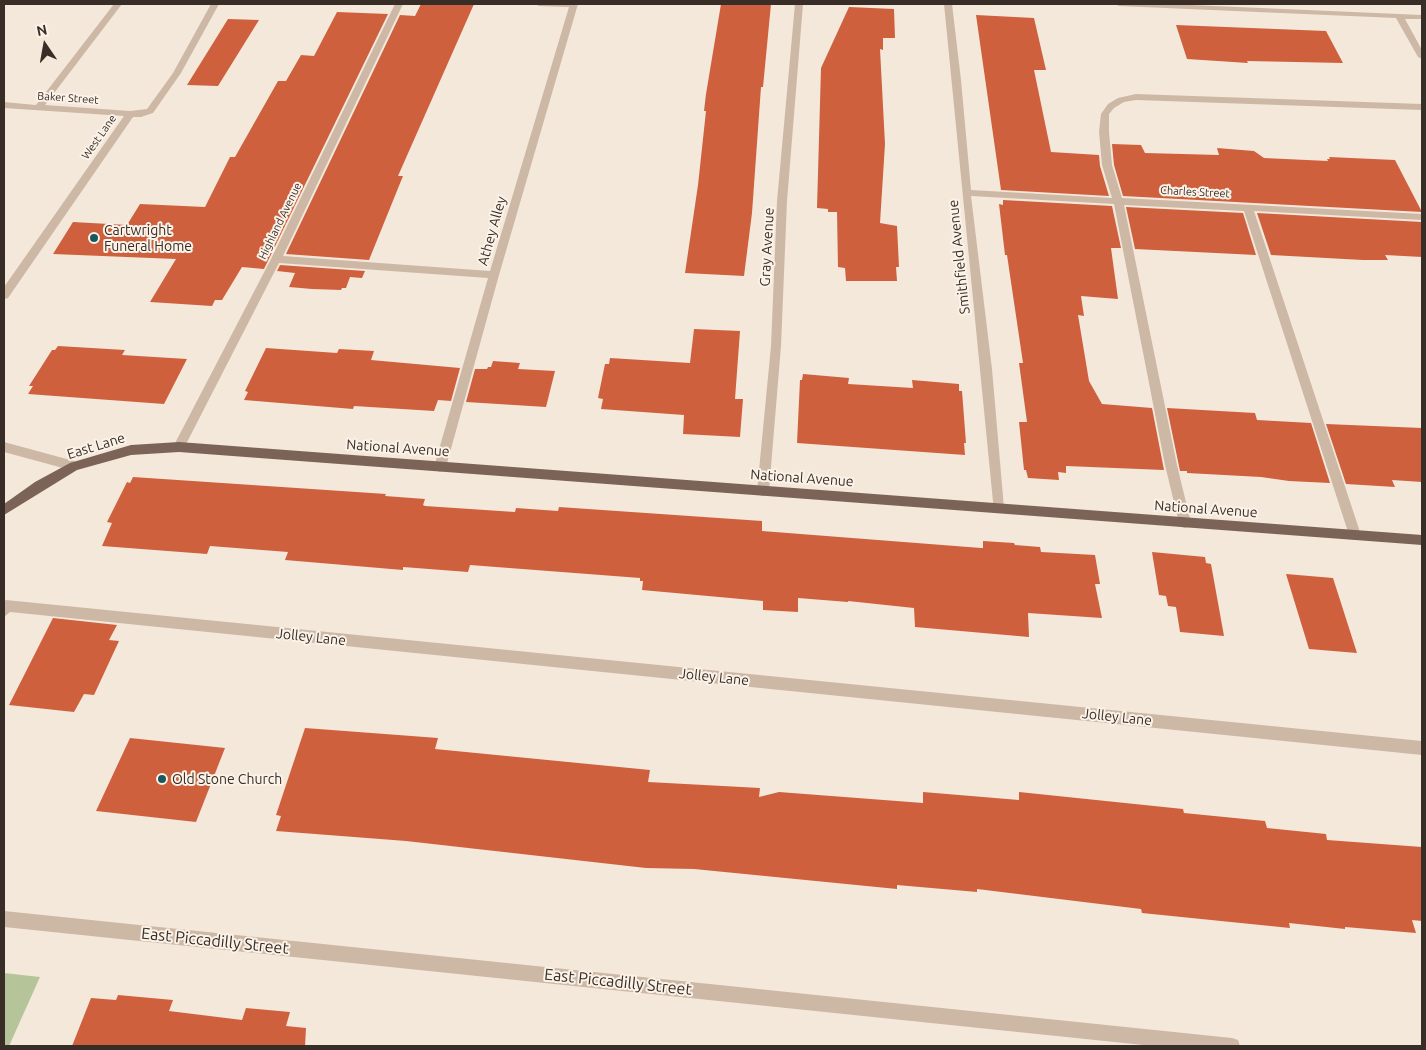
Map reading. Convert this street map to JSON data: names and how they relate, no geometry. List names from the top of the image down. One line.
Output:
{"streets":{"main road":["East Lane","National Avenue"],"street":["Baker Street","West Lane","Charles Street","Highland Avenue","Athey Alley","Gray Avenue","Smithfield Avenue","Jolley Lane","East Piccadilly Street"]},"crossings":[["Baker Street","West Lane"],["Charles Street","Smithfield Avenue"],["Highland Avenue","East Lane"],["Highland Avenue","National Avenue"],["Athey Alley","National Avenue"],["Gray Avenue","National Avenue"],["Smithfield Avenue","National Avenue"],["East Lane","National Avenue"]],"places":["Cartwright Funeral Home","Old Stone Church"],"north":"top"}
